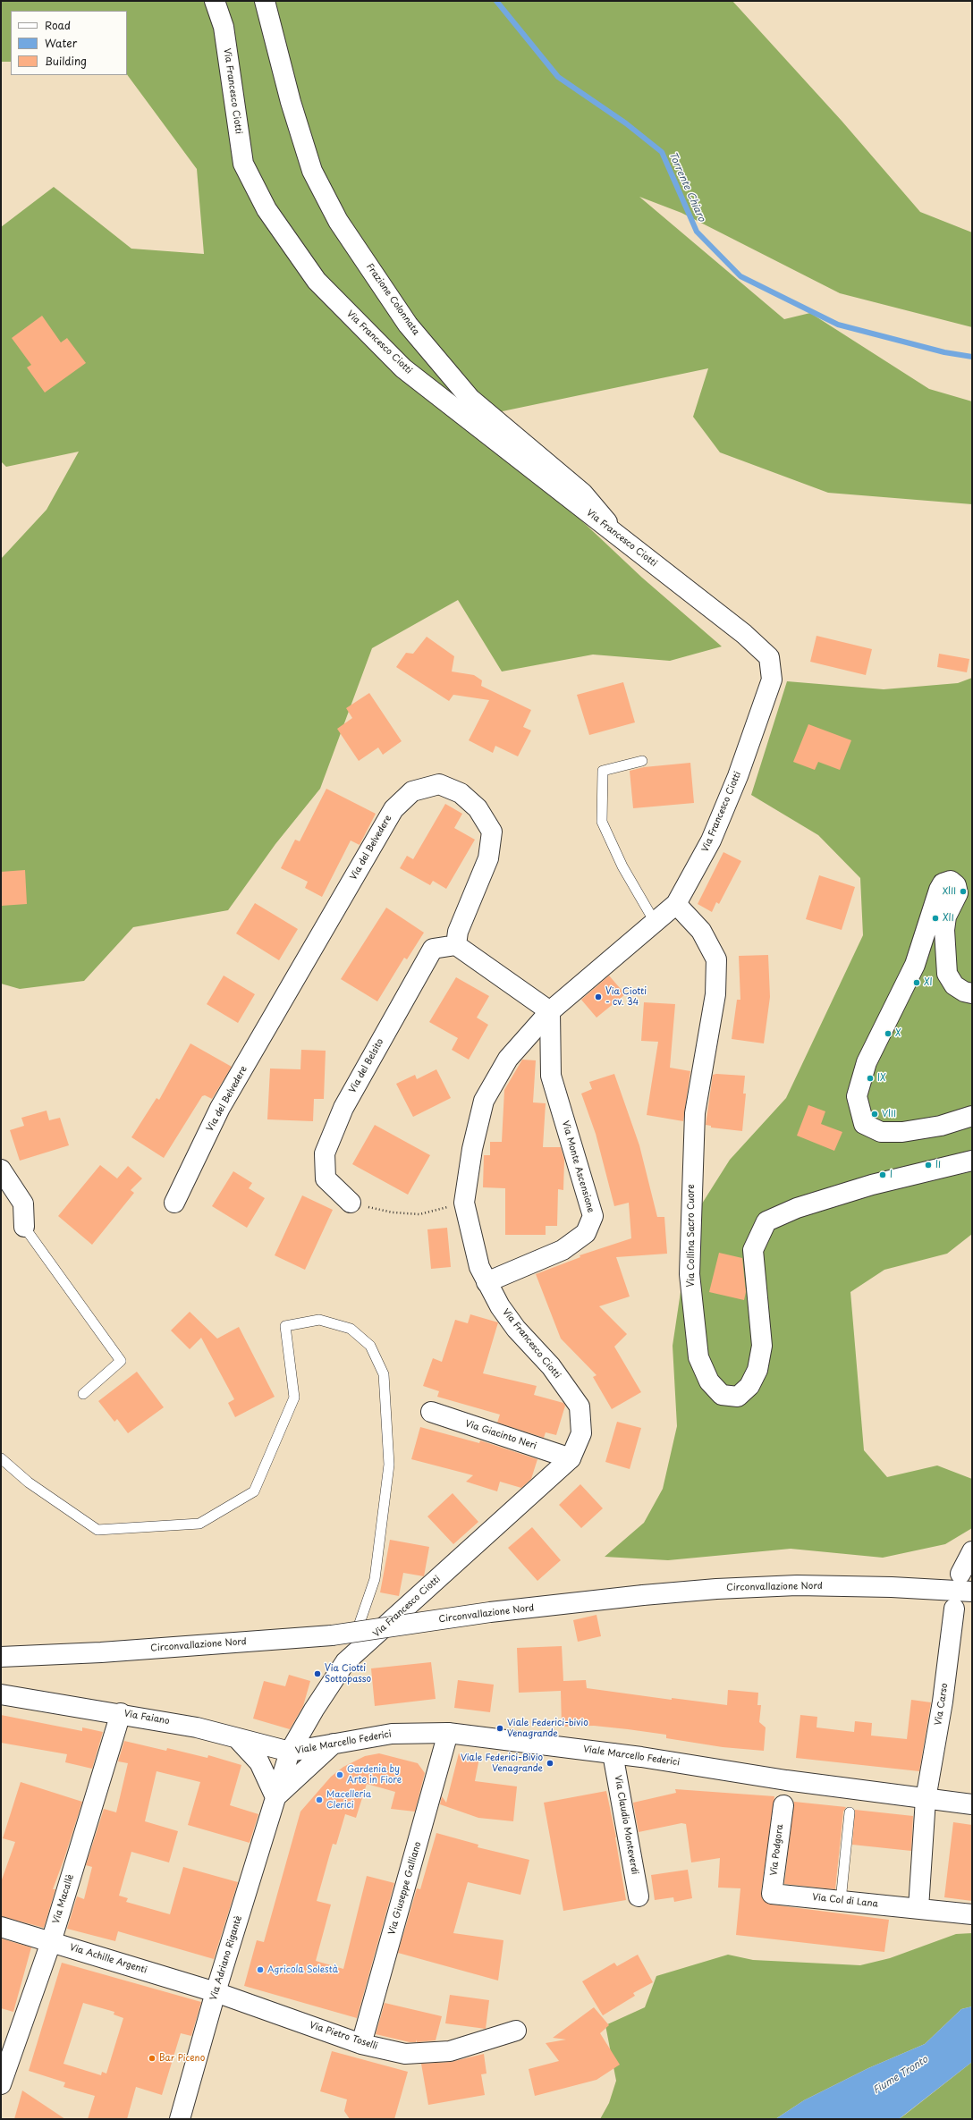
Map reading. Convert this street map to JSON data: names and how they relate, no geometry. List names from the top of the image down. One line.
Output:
{"streets":{"street":["Via Francesco Ciotti","Frazione Colonnata","Via del Belvedere","Via del Belsito","Via Monte Ascensione","Via Collina Sacro Cuore","Via Giacinto Neri","Circonvallazione Nord","Via Carso","Via Faiano","Viale Marcello Federici","Via Claudio Monteverdi","Via Podgora","Via Giuseppe Galliano","Via Macallè","Via Col di Lana","Via Adriano Rigantè","Via Achille Argenti","Via Pietro Toselli"]},"crossings":[["Via Francesco Ciotti","Frazione Colonnata"],["Via Francesco Ciotti","Via Monte Ascensione"],["Via Francesco Ciotti","Via Collina Sacro Cuore"],["Via Francesco Ciotti","Via Giacinto Neri"],["Via Francesco Ciotti","Via Faiano"],["Via Francesco Ciotti","Viale Marcello Federici"],["Via Francesco Ciotti","Via Adriano Rigantè"],["Via del Belvedere","Via del Belsito"],["Via Carso","Viale Marcello Federici"],["Via Faiano","Viale Marcello Federici"],["Via Faiano","Via Macallè"],["Via Faiano","Via Adriano Rigantè"],["Viale Marcello Federici","Via Claudio Monteverdi"],["Viale Marcello Federici","Via Giuseppe Galliano"],["Viale Marcello Federici","Via Adriano Rigantè"],["Via Podgora","Via Col di Lana"],["Via Giuseppe Galliano","Via Pietro Toselli"],["Via Macallè","Via Achille Argenti"],["Via Adriano Rigantè","Via Achille Argenti"],["Via Adriano Rigantè","Via Pietro Toselli"],["Via Achille Argenti","Via Pietro Toselli"]],"water":["Torrente Chiaro","Fiume Tronto"],"places":["XIII","XII","XI","Via Ciotti - cv. 34","X","IX","VIII","II","I","Via Ciotti Sottopasso","Viale Federici-bivio Venagrande","Viale Federici-Bivio Venagrande","Gardenia by Arte in Fiore","Macelleria Clerici","Agricola Solestà","Bar Piceno"],"legend":["Road","Water","Building"]}
